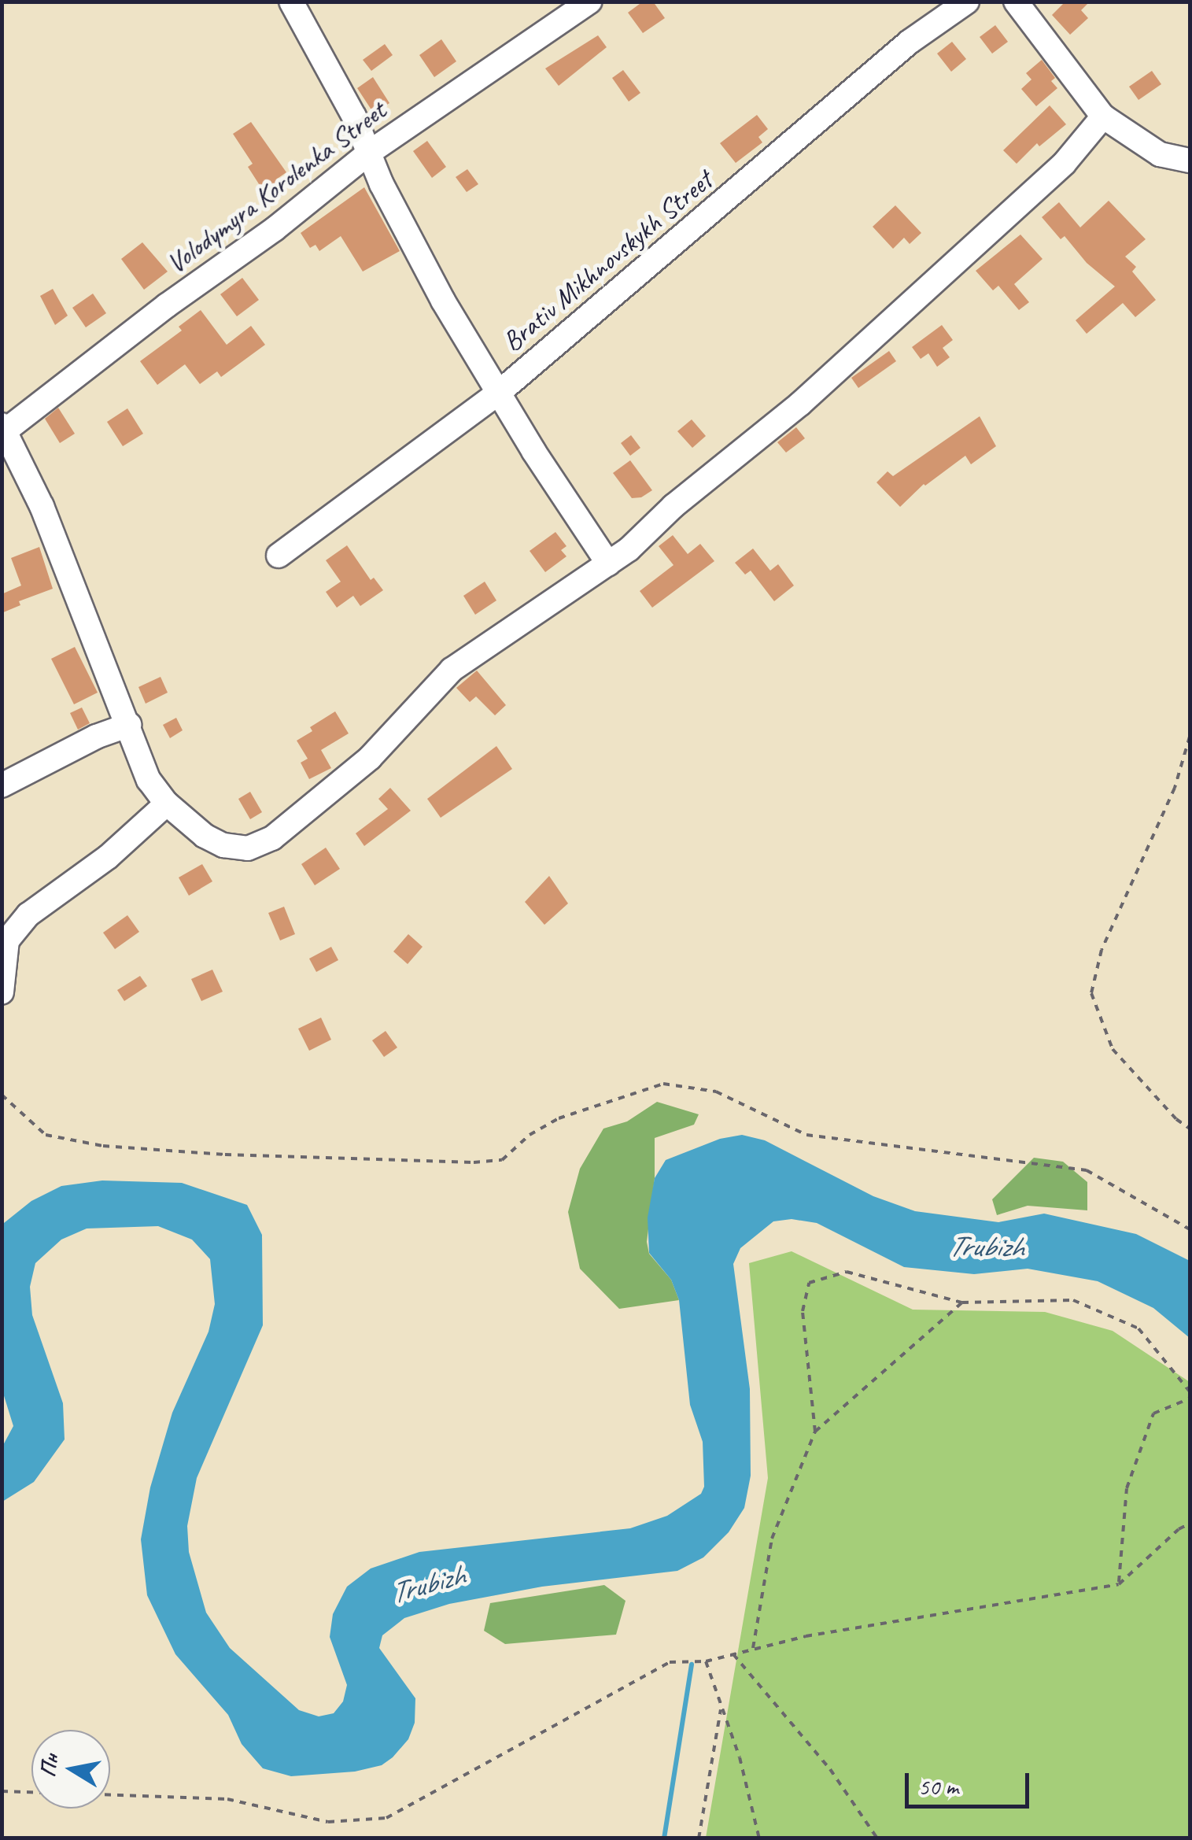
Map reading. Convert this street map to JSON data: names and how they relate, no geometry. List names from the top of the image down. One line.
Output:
{"streets":{"street":["Volodymyra Korolenka Street","Brativ Mikhnovskykh Street"]},"water":["Trubizh"],"scale_bar":"50 m","north":"left"}
